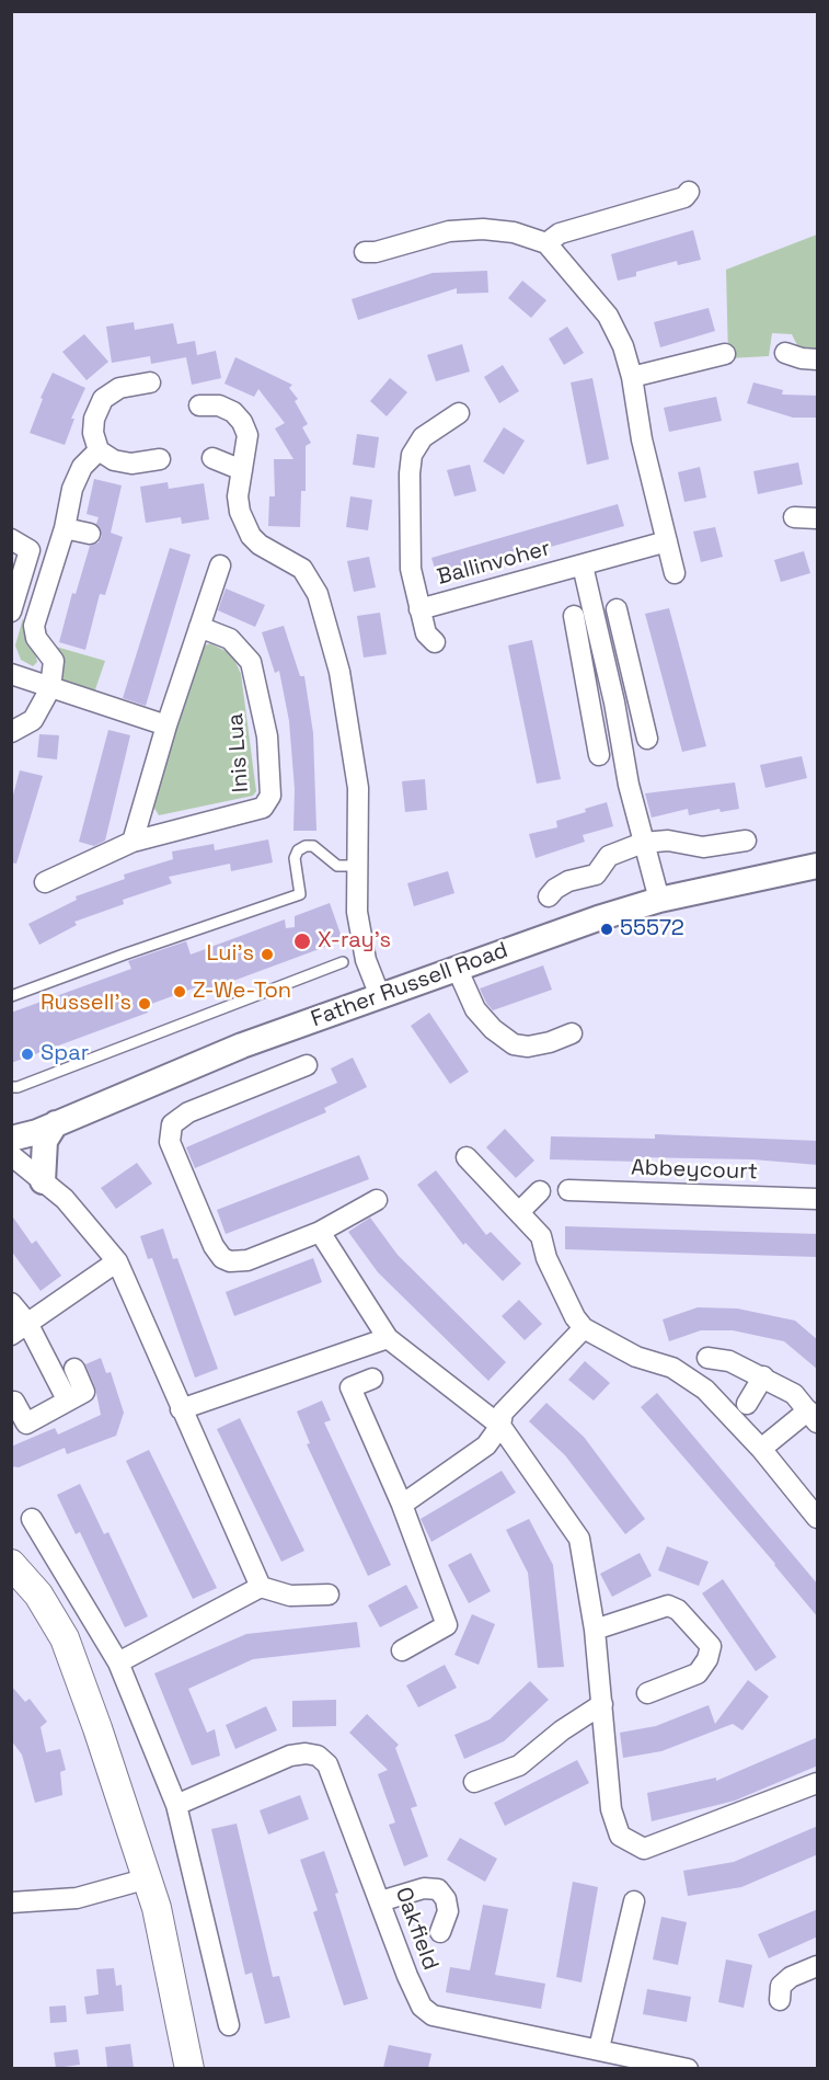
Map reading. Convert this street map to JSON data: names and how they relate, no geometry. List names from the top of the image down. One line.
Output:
{"streets":{"street":["Ballinvoher","Inis Lua","Father Russell Road","Abbeycourt","Oakfield"]},"crossings":[["Ballinvoher","Father Russell Road"]],"places":["55572","X-ray's","Lui's","Z-We-Ton","Russell's","Spar"]}
